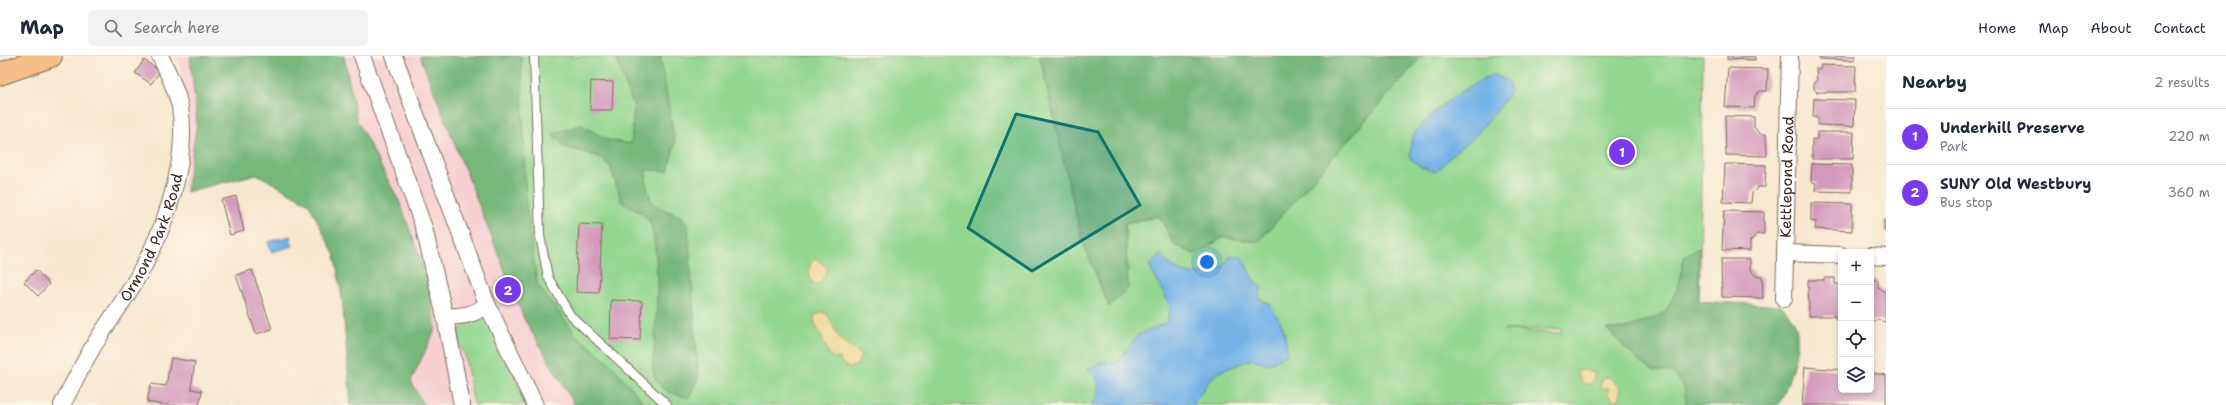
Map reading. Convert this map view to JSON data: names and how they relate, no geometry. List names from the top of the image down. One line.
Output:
{"streets":{"street":["Kettlepond Road","Ormond Park Road"]},"page":{"header":"Map","search":"Search here","nav":["Home","Map","About","Contact"],"heading":["Nearby","2 results"],"list":[{"mark":"1","name":"Underhill Preserve","note":"Park","value":"220 m"},{"mark":"2","name":"SUNY Old Westbury","note":"Bus stop","value":"360 m"}],"pins":["1","2"],"map_buttons":["+","−"]}}
